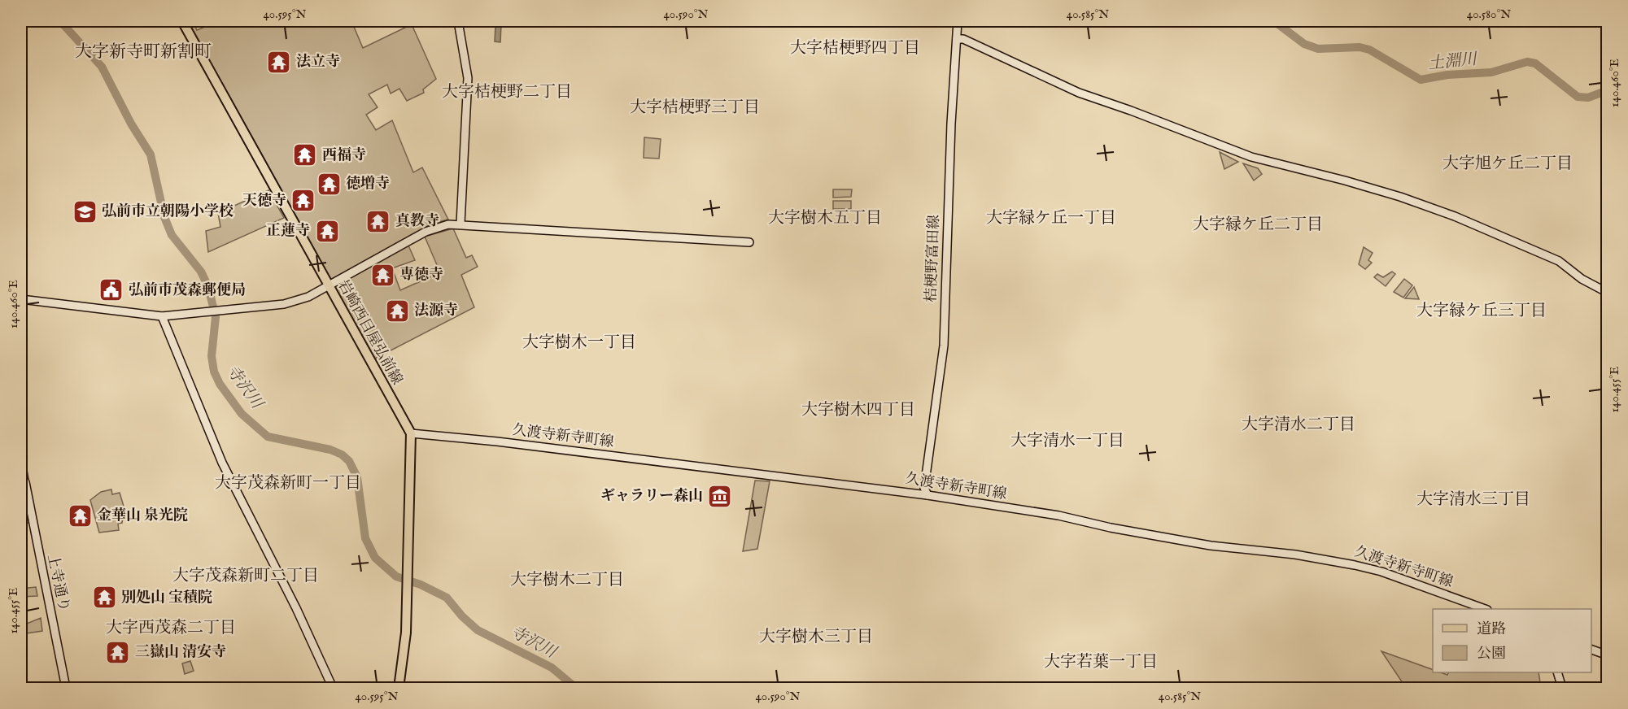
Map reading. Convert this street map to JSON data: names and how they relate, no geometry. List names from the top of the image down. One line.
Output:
{"streets":{"main road":["岩崎西目屋弘前線"],"street":["桔梗野富田線","久渡寺新寺町線","上寺通り"]},"crossings":[["桔梗野富田線","久渡寺新寺町線"],["岩崎西目屋弘前線","久渡寺新寺町線"]],"districts":["大字桔梗野四丁目","大字新寺町新割町","大字桔梗野二丁目","大字桔梗野三丁目","大字旭ケ丘二丁目","大字樹木五丁目","大字緑ケ丘一丁目","大字緑ケ丘二丁目","大字緑ケ丘三丁目","大字樹木一丁目","大字樹木四丁目","大字清水二丁目","大字清水一丁目","大字茂森新町一丁目","大字清水三丁目","大字茂森新町二丁目","大字樹木二丁目","大字西茂森二丁目","大字樹木三丁目","大字若葉一丁目"],"water":["土淵川","寺沢川"],"places":{"temple":["法立寺","西福寺","徳増寺","天徳寺","真教寺","正蓮寺","専徳寺","法源寺","金華山 泉光院","別処山 宝積院","三嶽山 清安寺"],"school or university":["弘前市立朝陽小学校"],"public building":["弘前市茂森郵便局"],"museum":["ギャラリー森山"]},"legend":["道路","公園"],"coordinates":["40.595°N","40.590°N","40.585°N","40.580°N","140.460°E","140.455°E"]}
